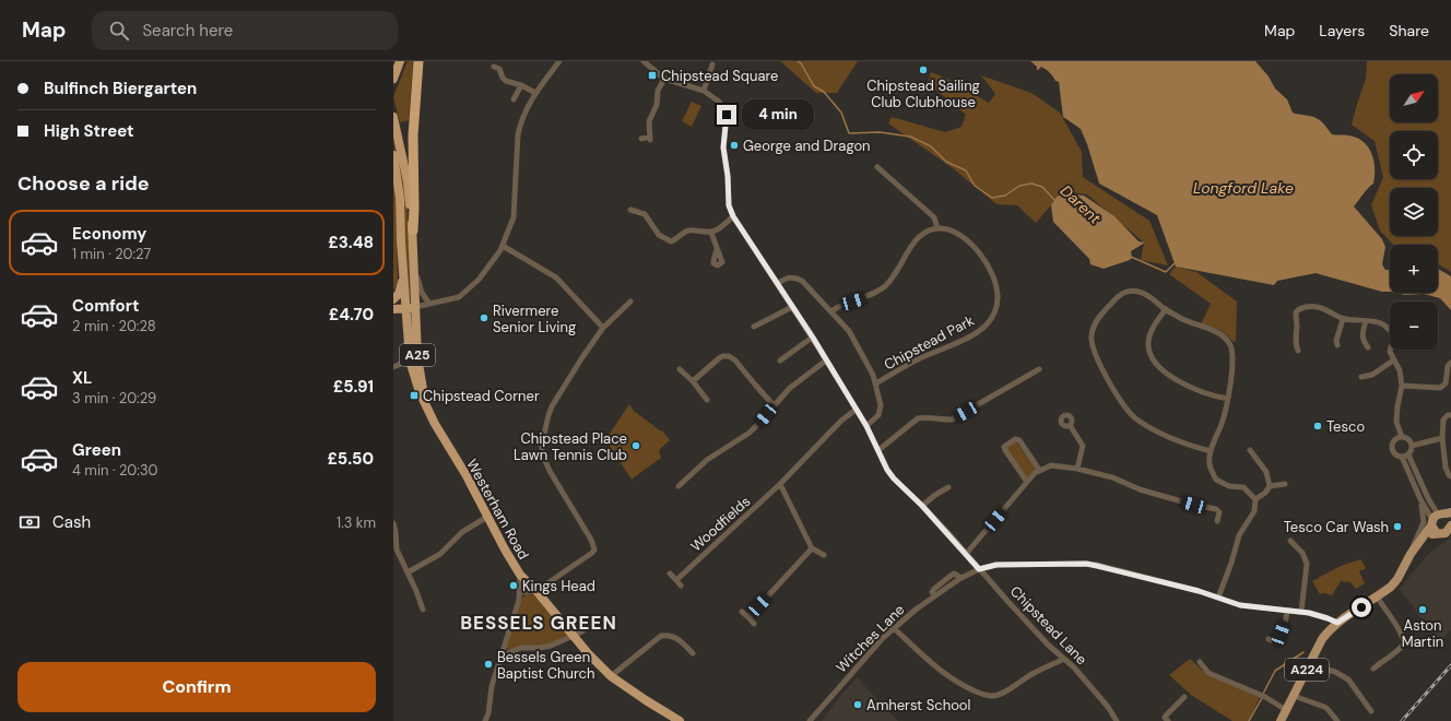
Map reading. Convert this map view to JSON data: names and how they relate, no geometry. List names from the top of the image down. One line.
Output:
{"streets":{"highway":["A25","Westerham Road"],"main road":["A224"],"street":["Chipstead Park","Woodfields","Chipstead Lane","Witches Lane"]},"crossings":[["Chipstead Park","Chipstead Lane"],["Woodfields","Chipstead Lane"],["Chipstead Lane","Witches Lane"],["Witches Lane","A224"]],"districts":["BESSELS GREEN"],"water":["Longford Lake","Darent"],"places":{"other":["Chipstead Sailing Club Clubhouse","George and Dragon","Rivermere Senior Living","Tesco","Chipstead Place Lawn Tennis Club","Tesco Car Wash","Kings Head","Aston Martin","Bessels Green Baptist Church","Amherst School"],"transit":["Chipstead Square","Chipstead Corner"]},"north":"top right","page":{"header":"Map","search":"Search here","nav":["Map","Layers","Share"],"banner":["Bulfinch Biergarten","High Street"],"map_buttons":["+","−"],"bubble":"4 min","heading":"Choose a ride","list":[{"name":"Economy","note":"1 min · 20:27","value":"£3.48"},{"name":"Comfort","note":"2 min · 20:28","value":"£4.70"},{"name":"XL","note":"3 min · 20:29","value":"£5.91"},{"name":"Green","note":"4 min · 20:30","value":"£5.50"}],"pay":["Cash","1.3 km"],"buttons":"Confirm"}}
